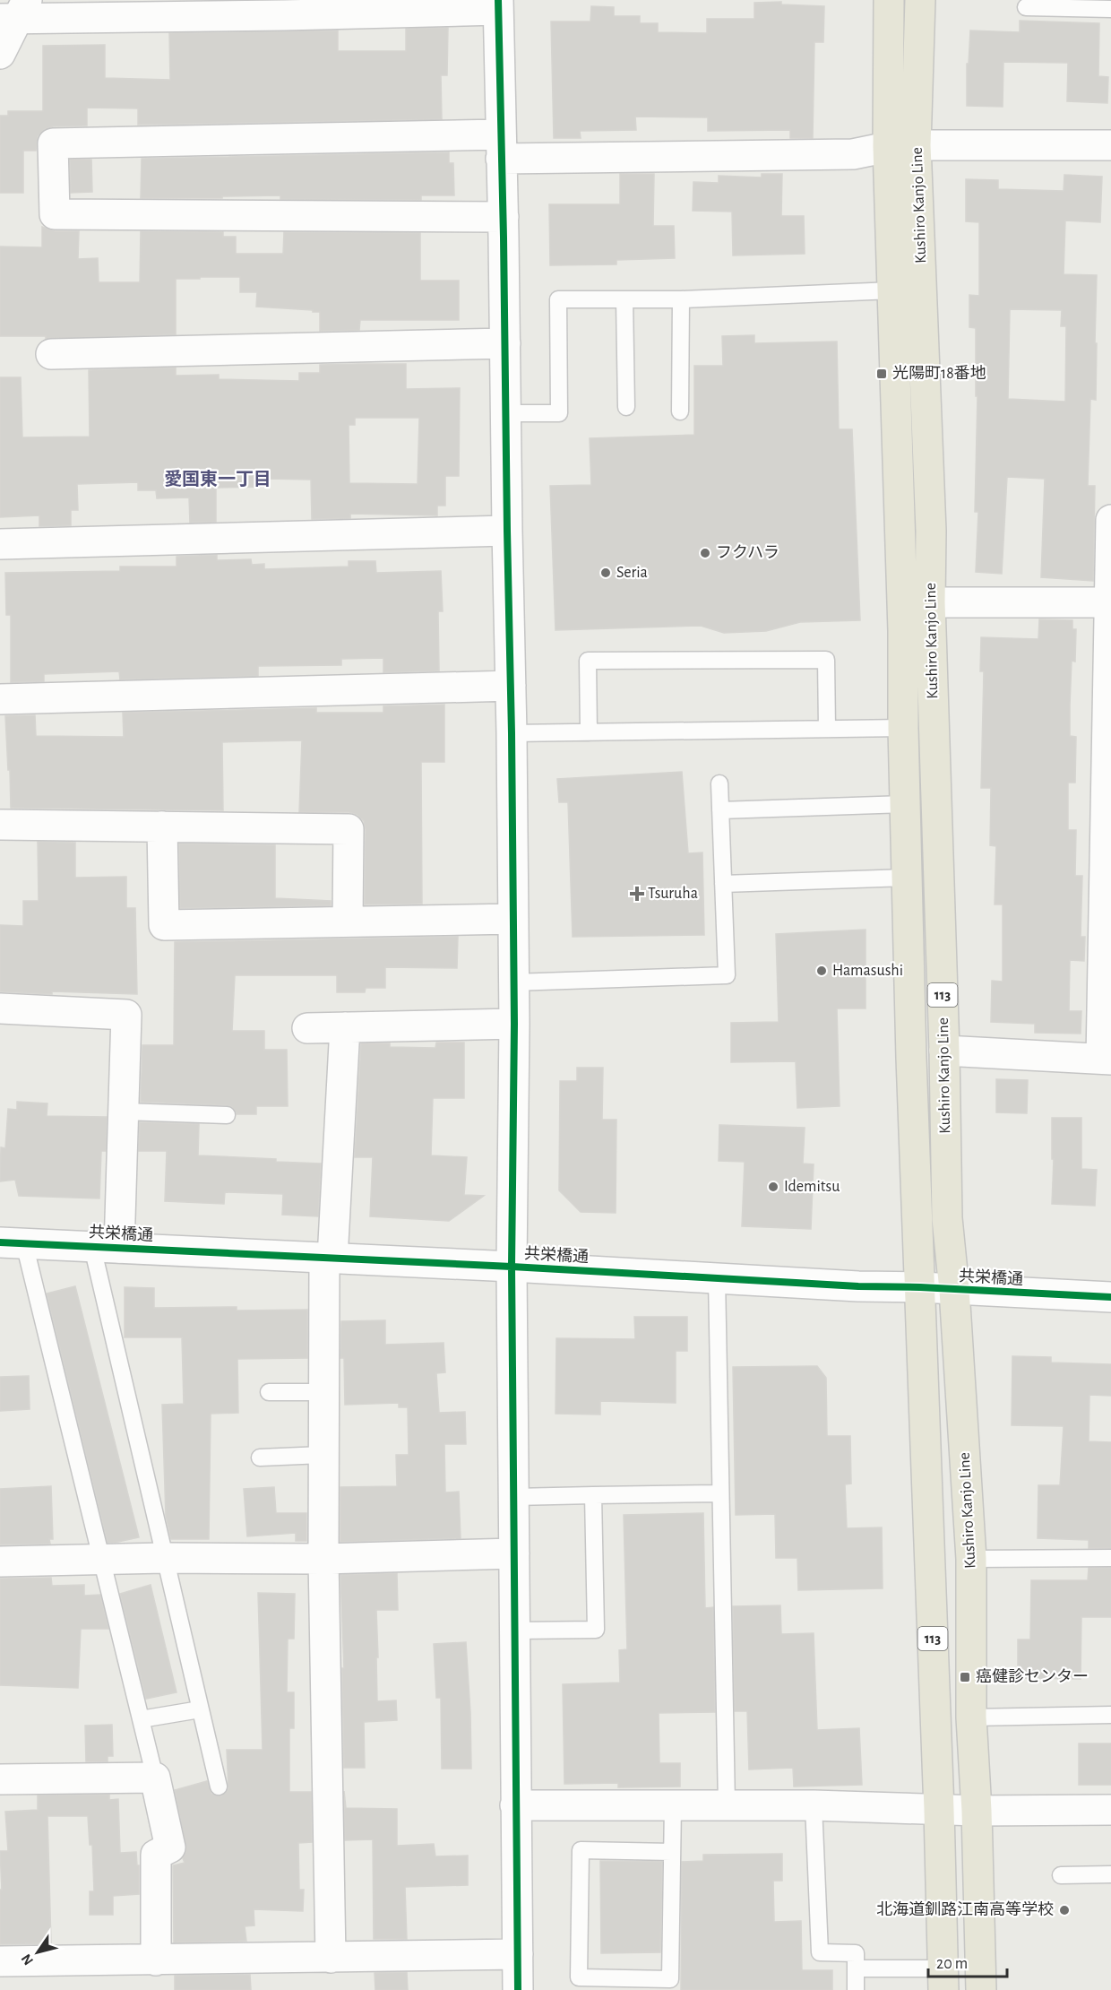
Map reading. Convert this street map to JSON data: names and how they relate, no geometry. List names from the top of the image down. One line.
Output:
{"streets":{"main road":["Kushiro Kanjo Line","113"],"street":["共栄橋通"]},"crossings":[["Kushiro Kanjo Line","共栄橋通"]],"districts":["愛国東一丁目"],"places":{"transit":["光陽町18番地","癌健診センター"],"other":["フクハラ","Seria","Hamasushi","Idemitsu","北海道釧路江南高等学校"],"health":["Tsuruha"]},"scale_bar":"20 m","north":"bottom left"}
